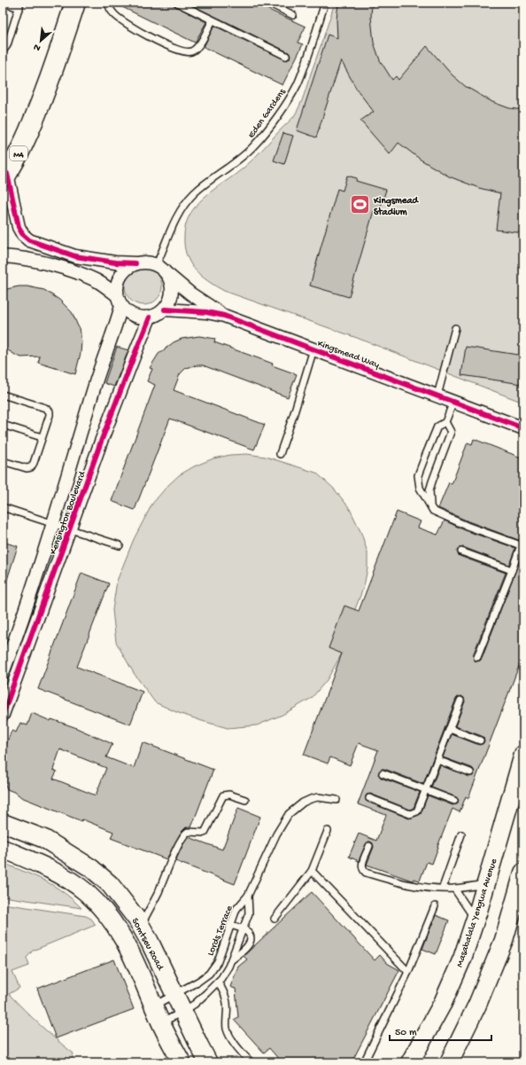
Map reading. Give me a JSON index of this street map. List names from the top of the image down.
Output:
{
  "streets": {
    "highway": ["M4"],
    "main road": ["Masabalala Yengwa Avenue", "Somtseu Road"],
    "street": ["Kingsmead Way", "Kensington Boulevard"],
    "lane": ["Eden Gardens", "Lords Terrace"]
  },
  "crossings": [
    ["Eden Gardens", "Kingsmead Way"],
    ["Eden Gardens", "Kensington Boulevard"],
    ["Kingsmead Way", "Kensington Boulevard"],
    ["Lords Terrace", "Somtseu Road"]
  ],
  "places": {
    "sports": ["Kingsmead Stadium"]
  },
  "scale_bar": "50 m",
  "north": "bottom left"
}
